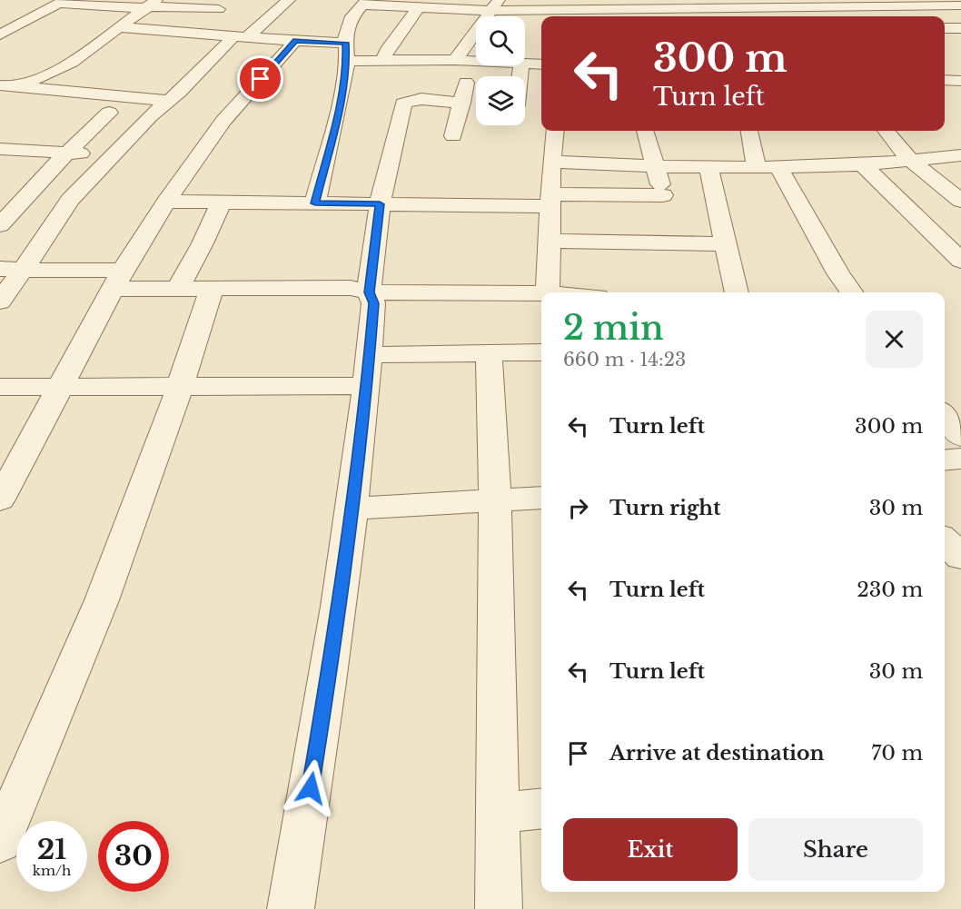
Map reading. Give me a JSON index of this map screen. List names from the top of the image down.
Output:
{
  "page": {
    "turn": ["300 m", "Turn left"],
    "heading": ["2 min", "660 m · 14:23"],
    "list": [
      {
        "name": "Turn left",
        "value": "300 m"
      },
      {
        "name": "Turn right",
        "value": "30 m"
      },
      {
        "name": "Turn left",
        "value": "230 m"
      },
      {
        "name": "Turn left",
        "value": "30 m"
      },
      {
        "name": "Arrive at destination",
        "value": "70 m"
      }
    ],
    "buttons": ["Exit", "Share"],
    "speed": "21 km/h",
    "limit": "30"
  }
}
